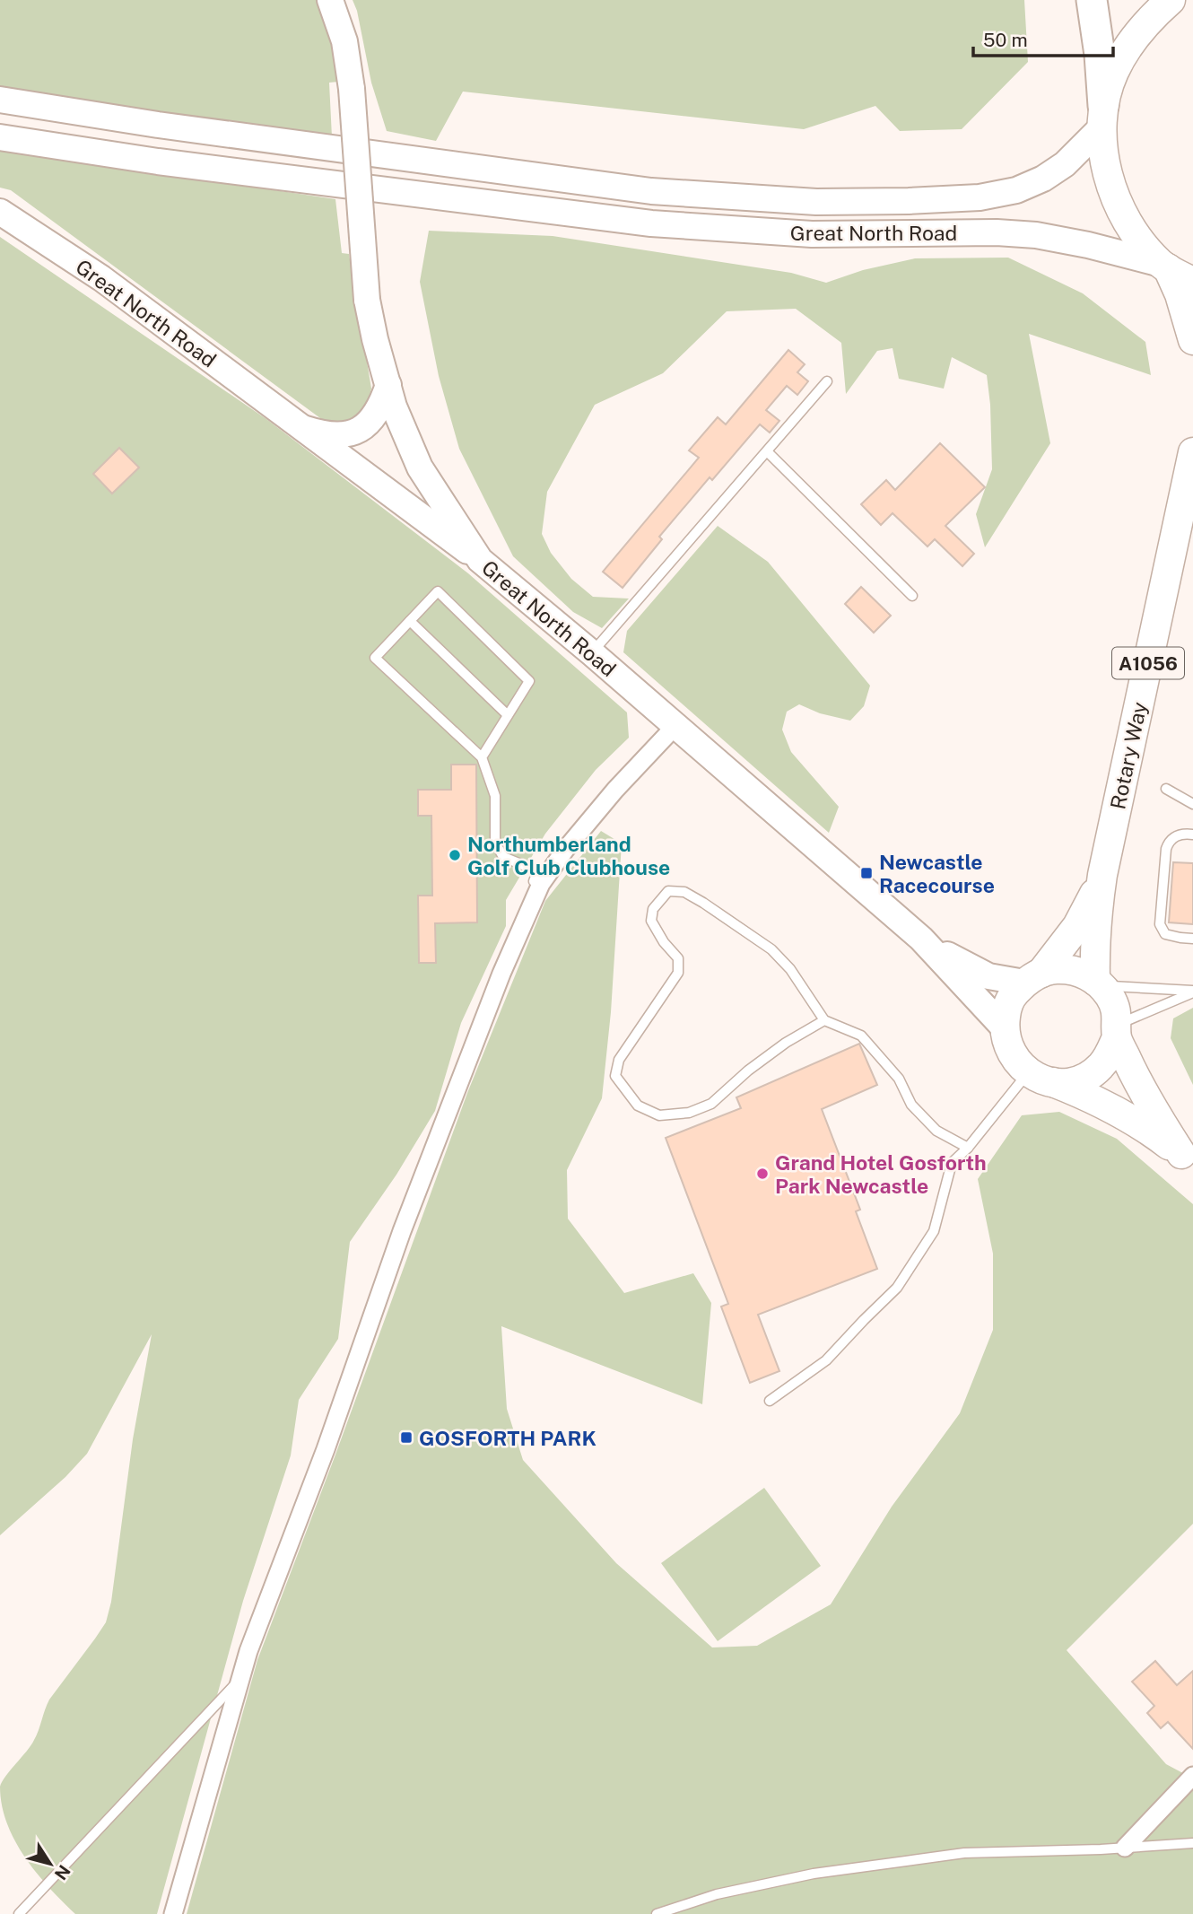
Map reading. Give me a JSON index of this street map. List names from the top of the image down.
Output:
{
  "streets": {
    "main road": ["Great North Road", "A1056", "Rotary Way"]
  },
  "crossings": [
    ["Great North Road", "Rotary Way"]
  ],
  "places": {
    "other": ["Northumberland Golf Club Clubhouse", "Grand Hotel Gosforth Park Newcastle"],
    "transit": ["Newcastle Racecourse", "GOSFORTH PARK"]
  },
  "scale_bar": "50 m",
  "north": "bottom right"
}
